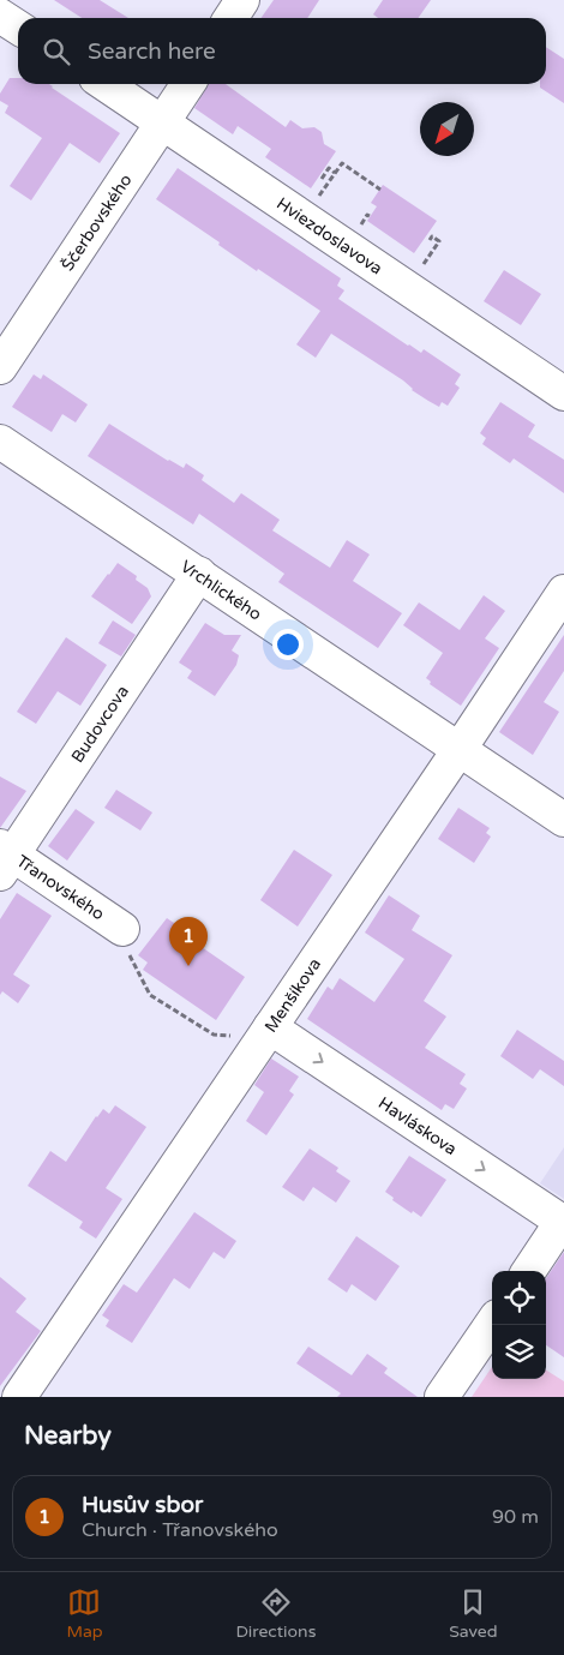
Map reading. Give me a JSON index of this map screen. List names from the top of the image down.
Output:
{
  "streets": {
    "street": [
      "Ščerbovského",
      "Hviezdoslavova",
      "Vrchlického",
      "Budovcova",
      "Třanovského",
      "Menšíkova",
      "Havláskova"
    ]
  },
  "crossings": [
    ["Ščerbovského", "Hviezdoslavova"],
    ["Vrchlického", "Budovcova"],
    ["Vrchlického", "Menšíkova"],
    ["Budovcova", "Třanovského"],
    ["Menšíkova", "Havláskova"]
  ],
  "one_way": ["Havláskova"],
  "north": "bottom left",
  "page": {
    "search": "Search here",
    "pins": "1",
    "heading": "Nearby",
    "list": [
      {
        "mark": "1",
        "name": "Husův sbor",
        "note": "Church · Třanovského",
        "value": "90 m"
      }
    ],
    "nav": ["Map", "Directions", "Saved"]
  }
}
